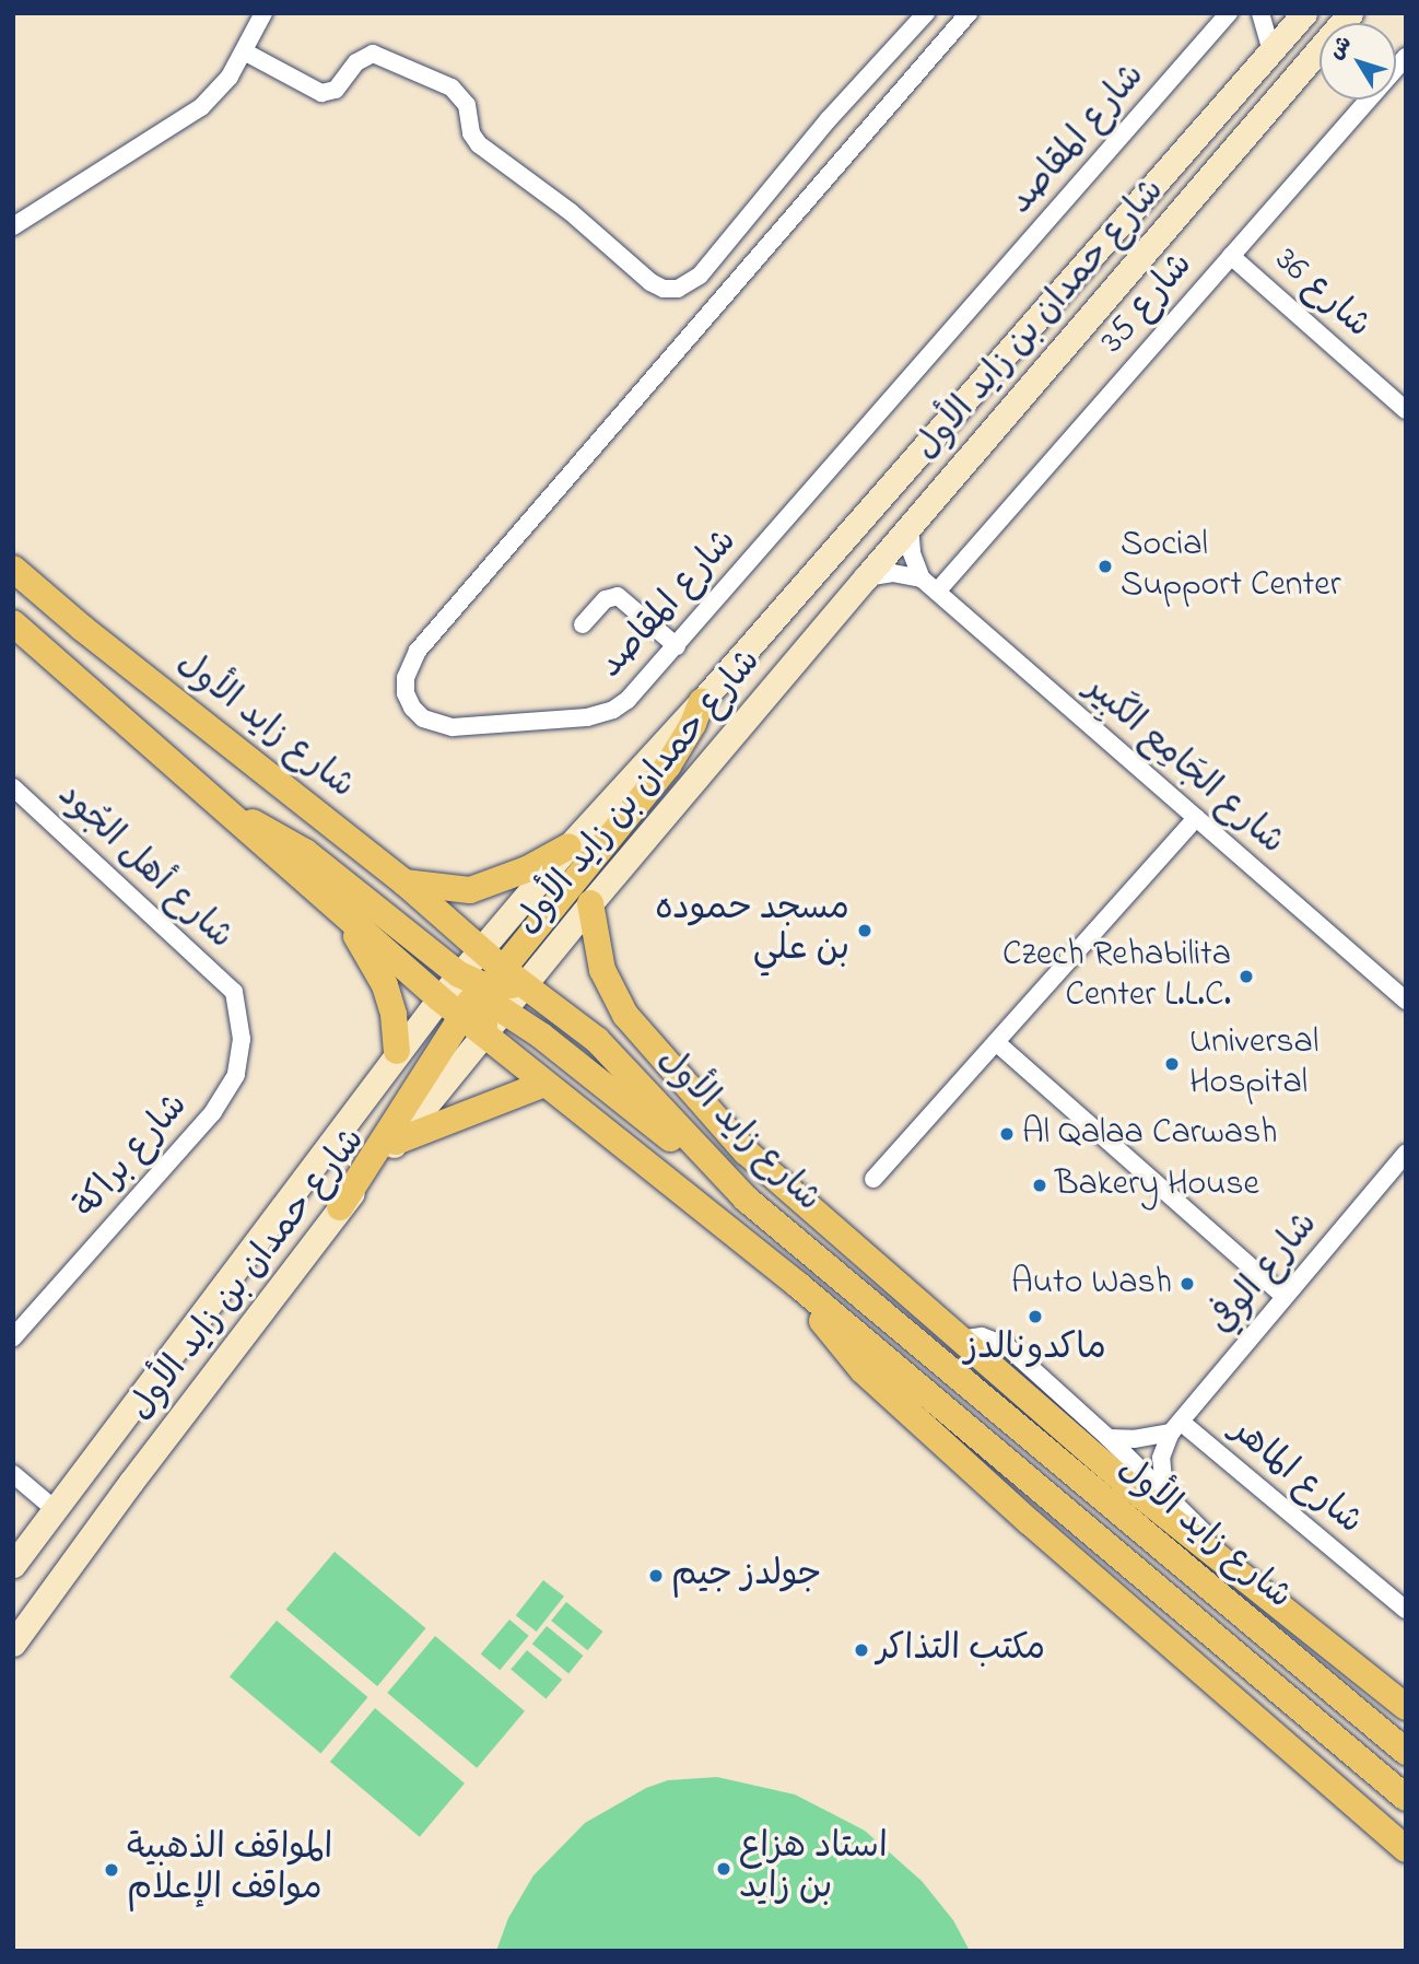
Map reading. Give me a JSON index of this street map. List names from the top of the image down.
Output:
{
  "streets": {
    "main road": ["شارع حمدان بن زايد الأول", "شارع زايد الأول"],
    "street": [
      "شارع المقاصد",
      "شارع 36",
      "شارع 35",
      "شارع الجَامِع الكَبِير",
      "شارع أهل الجُود",
      "شارع براكة",
      "شارع الوفي",
      "شارع الماهر"
    ]
  },
  "crossings": [
    ["شارع 36", "شارع 35"],
    ["شارع 35", "شارع الجَامِع الكَبِير"],
    ["شارع حمدان بن زايد الأول", "شارع زايد الأول"],
    ["شارع أهل الجُود", "شارع براكة"],
    ["شارع الوفي", "شارع الماهر"]
  ],
  "places": [
    "Social Support Center",
    "مسجد حموده بن علي",
    "Czech Rehabilita Center L.L.C.",
    "Universal Hospital",
    "Al Qalaa Carwash",
    "Bakery House",
    "Auto Wash",
    "ماكدونالدز",
    "جولدز جيم",
    "مكتب التذاكر",
    "استاد هزاع بن زايد",
    "المواقف الذهبية مواقف الإعلام"
  ],
  "north": "top left"
}
